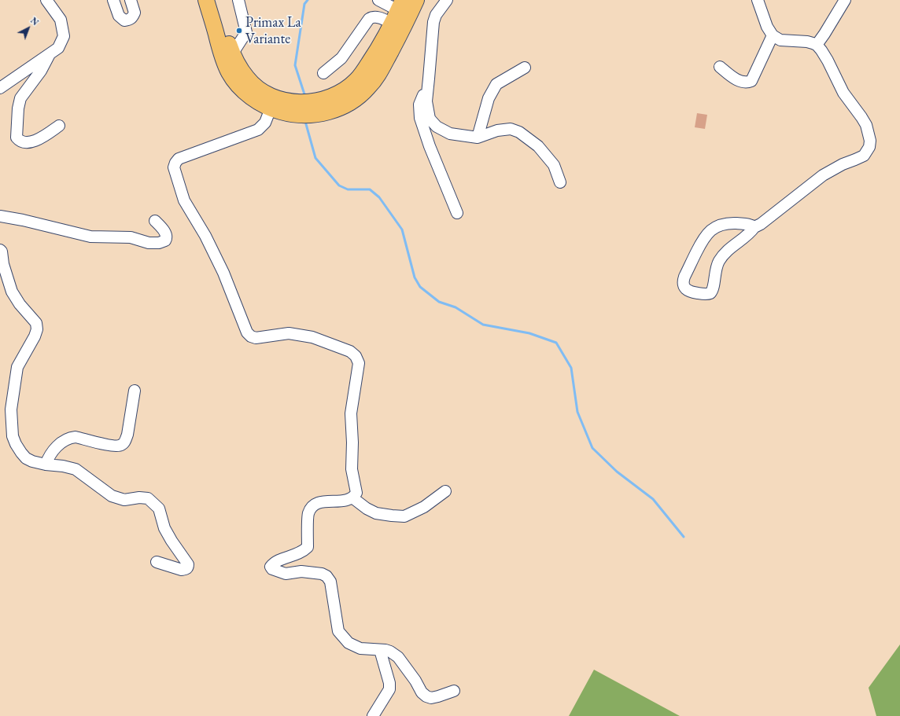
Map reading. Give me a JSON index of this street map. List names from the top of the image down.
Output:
{
  "places": ["Primax La Variante"],
  "north": "top right"
}
